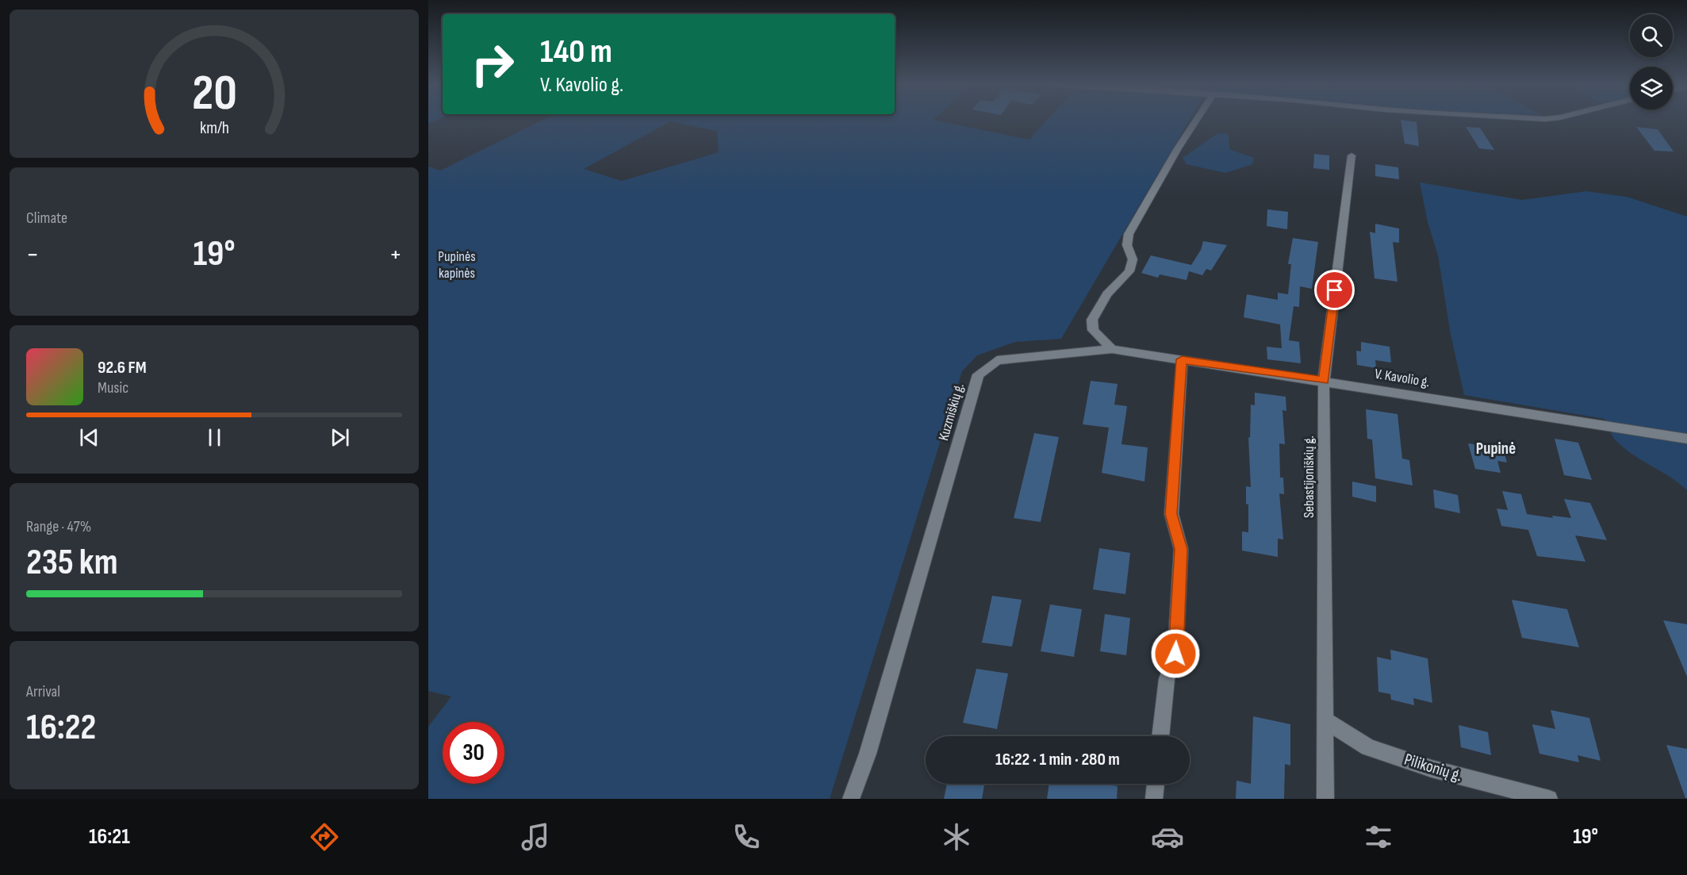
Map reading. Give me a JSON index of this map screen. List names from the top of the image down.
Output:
{
  "streets": {
    "street": [
      "V. Kavolio g.",
      "Kuzmiškių g.",
      "Sebastijoniškių g.",
      "Pilikonių g."
    ]
  },
  "crossings": [
    ["V. Kavolio g.", "Kuzmiškių g."],
    ["V. Kavolio g.", "Sebastijoniškių g."],
    ["Sebastijoniškių g.", "Pilikonių g."]
  ],
  "districts": ["Pupinė"],
  "parks": ["Pupinės kapinės"],
  "page": {
    "turn": ["140 m", "V. Kavolio g."],
    "tile": [
      "Climate",
      ["Range · 47%", "235 km"],
      ["Arrival", "16:22"]
    ],
    "heat": ["−", "19°", "+"],
    "song": ["92.6 FM", "Music"],
    "limit": "30",
    "trip": "16:22 · 1 min · 280 m",
    "tabs": ["16:21", "19°"],
    "gauge": ["20", "km/h"]
  }
}
